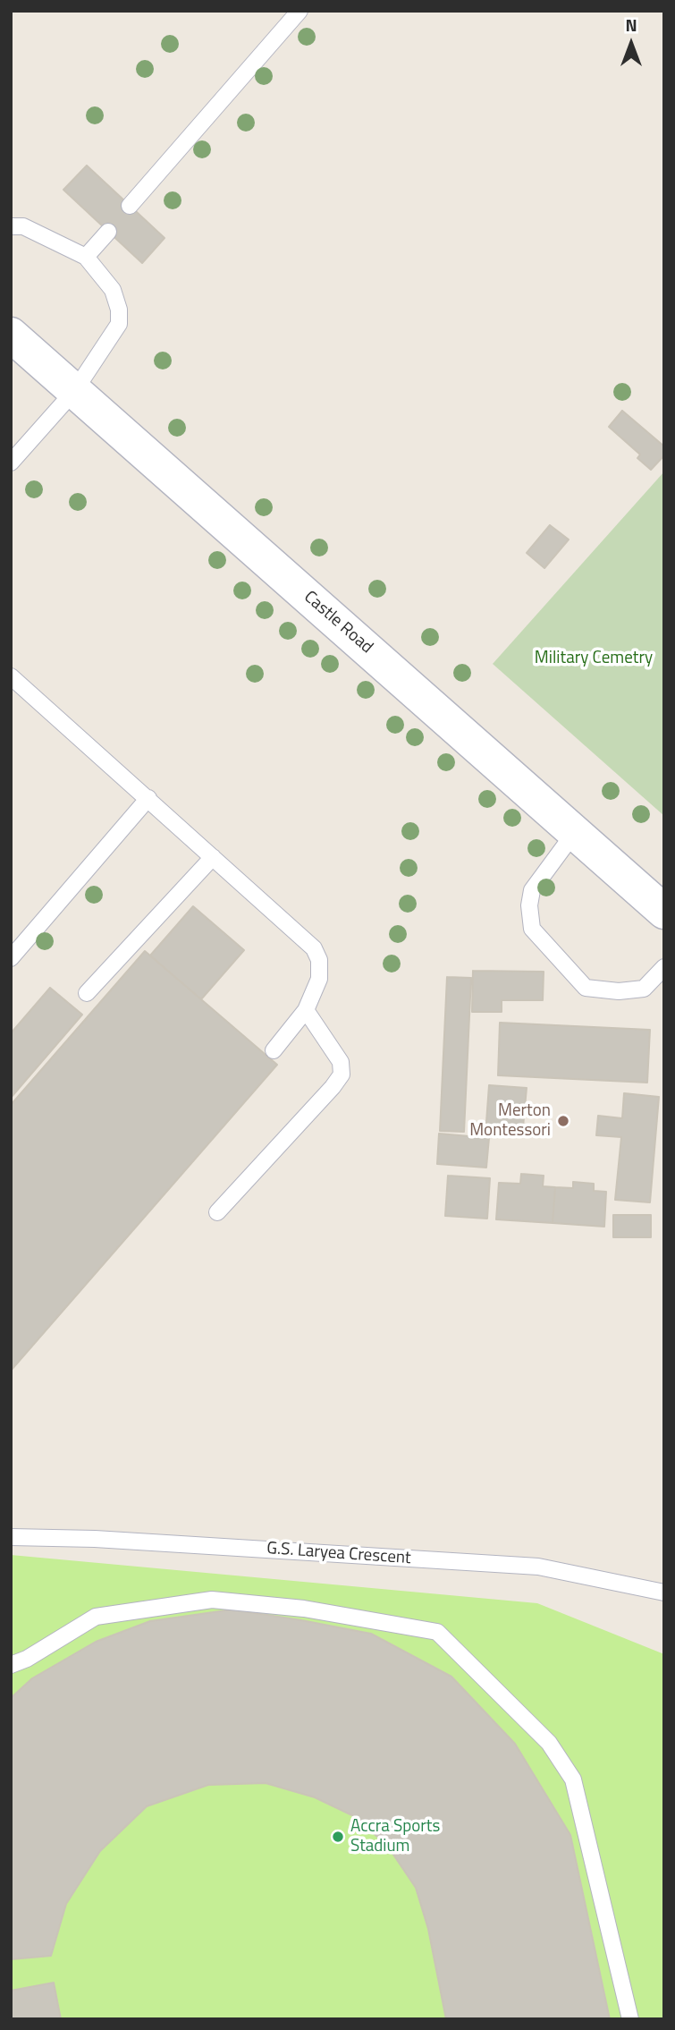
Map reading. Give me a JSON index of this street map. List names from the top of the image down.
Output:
{
  "streets": {
    "main road": ["Castle Road"],
    "lane": ["G.S. Laryea Crescent"]
  },
  "parks": ["Military Cemetry"],
  "places": ["Merton Montessori", "Accra Sports Stadium"],
  "north": "top"
}
